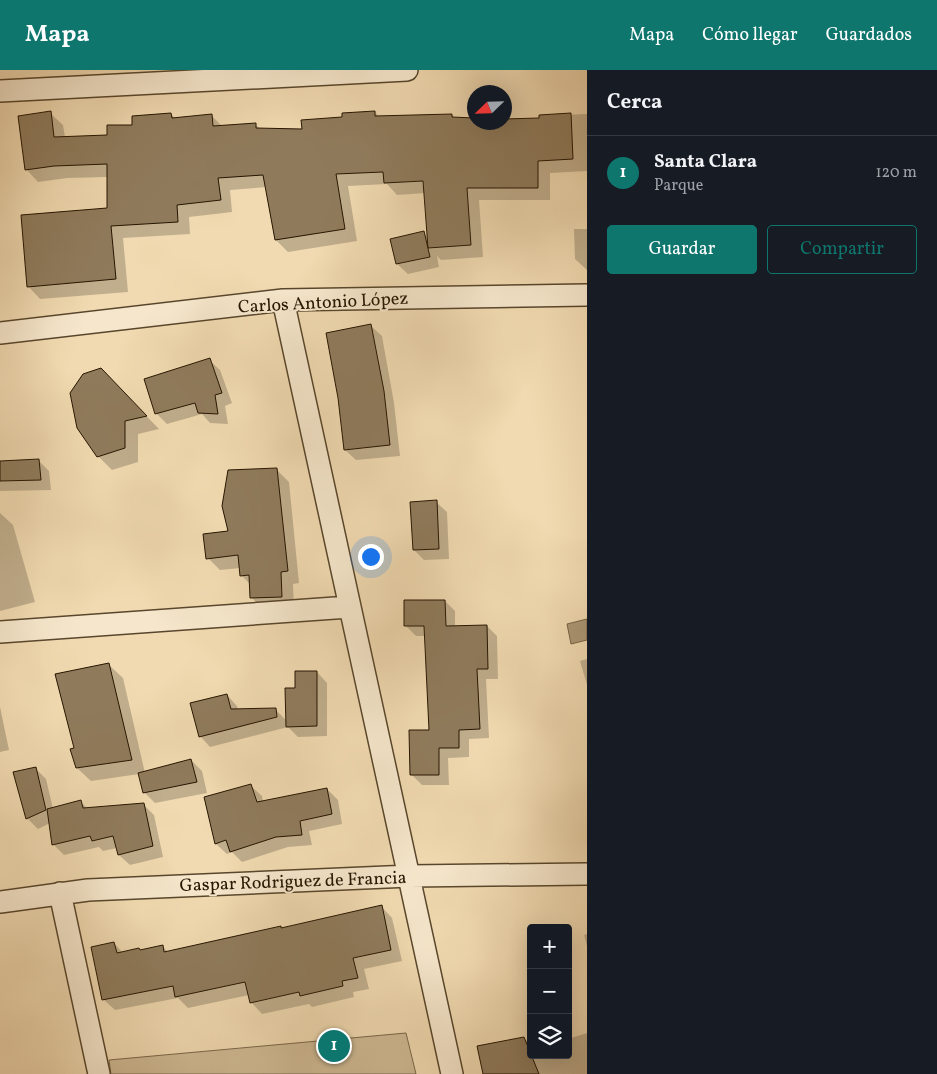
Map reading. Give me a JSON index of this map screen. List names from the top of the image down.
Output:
{
  "streets": {
    "street": ["Carlos Antonio López", "Gaspar Rodriguez de Francia"]
  },
  "north": "bottom left",
  "page": {
    "header": "Mapa",
    "nav": ["Mapa", "Cómo llegar", "Guardados"],
    "heading": "Cerca",
    "list": [
      {
        "mark": "1",
        "name": "Santa Clara",
        "note": "Parque",
        "value": "120 m"
      }
    ],
    "buttons": ["Guardar", "Compartir"],
    "map_buttons": ["+", "−"],
    "pins": "1"
  }
}
